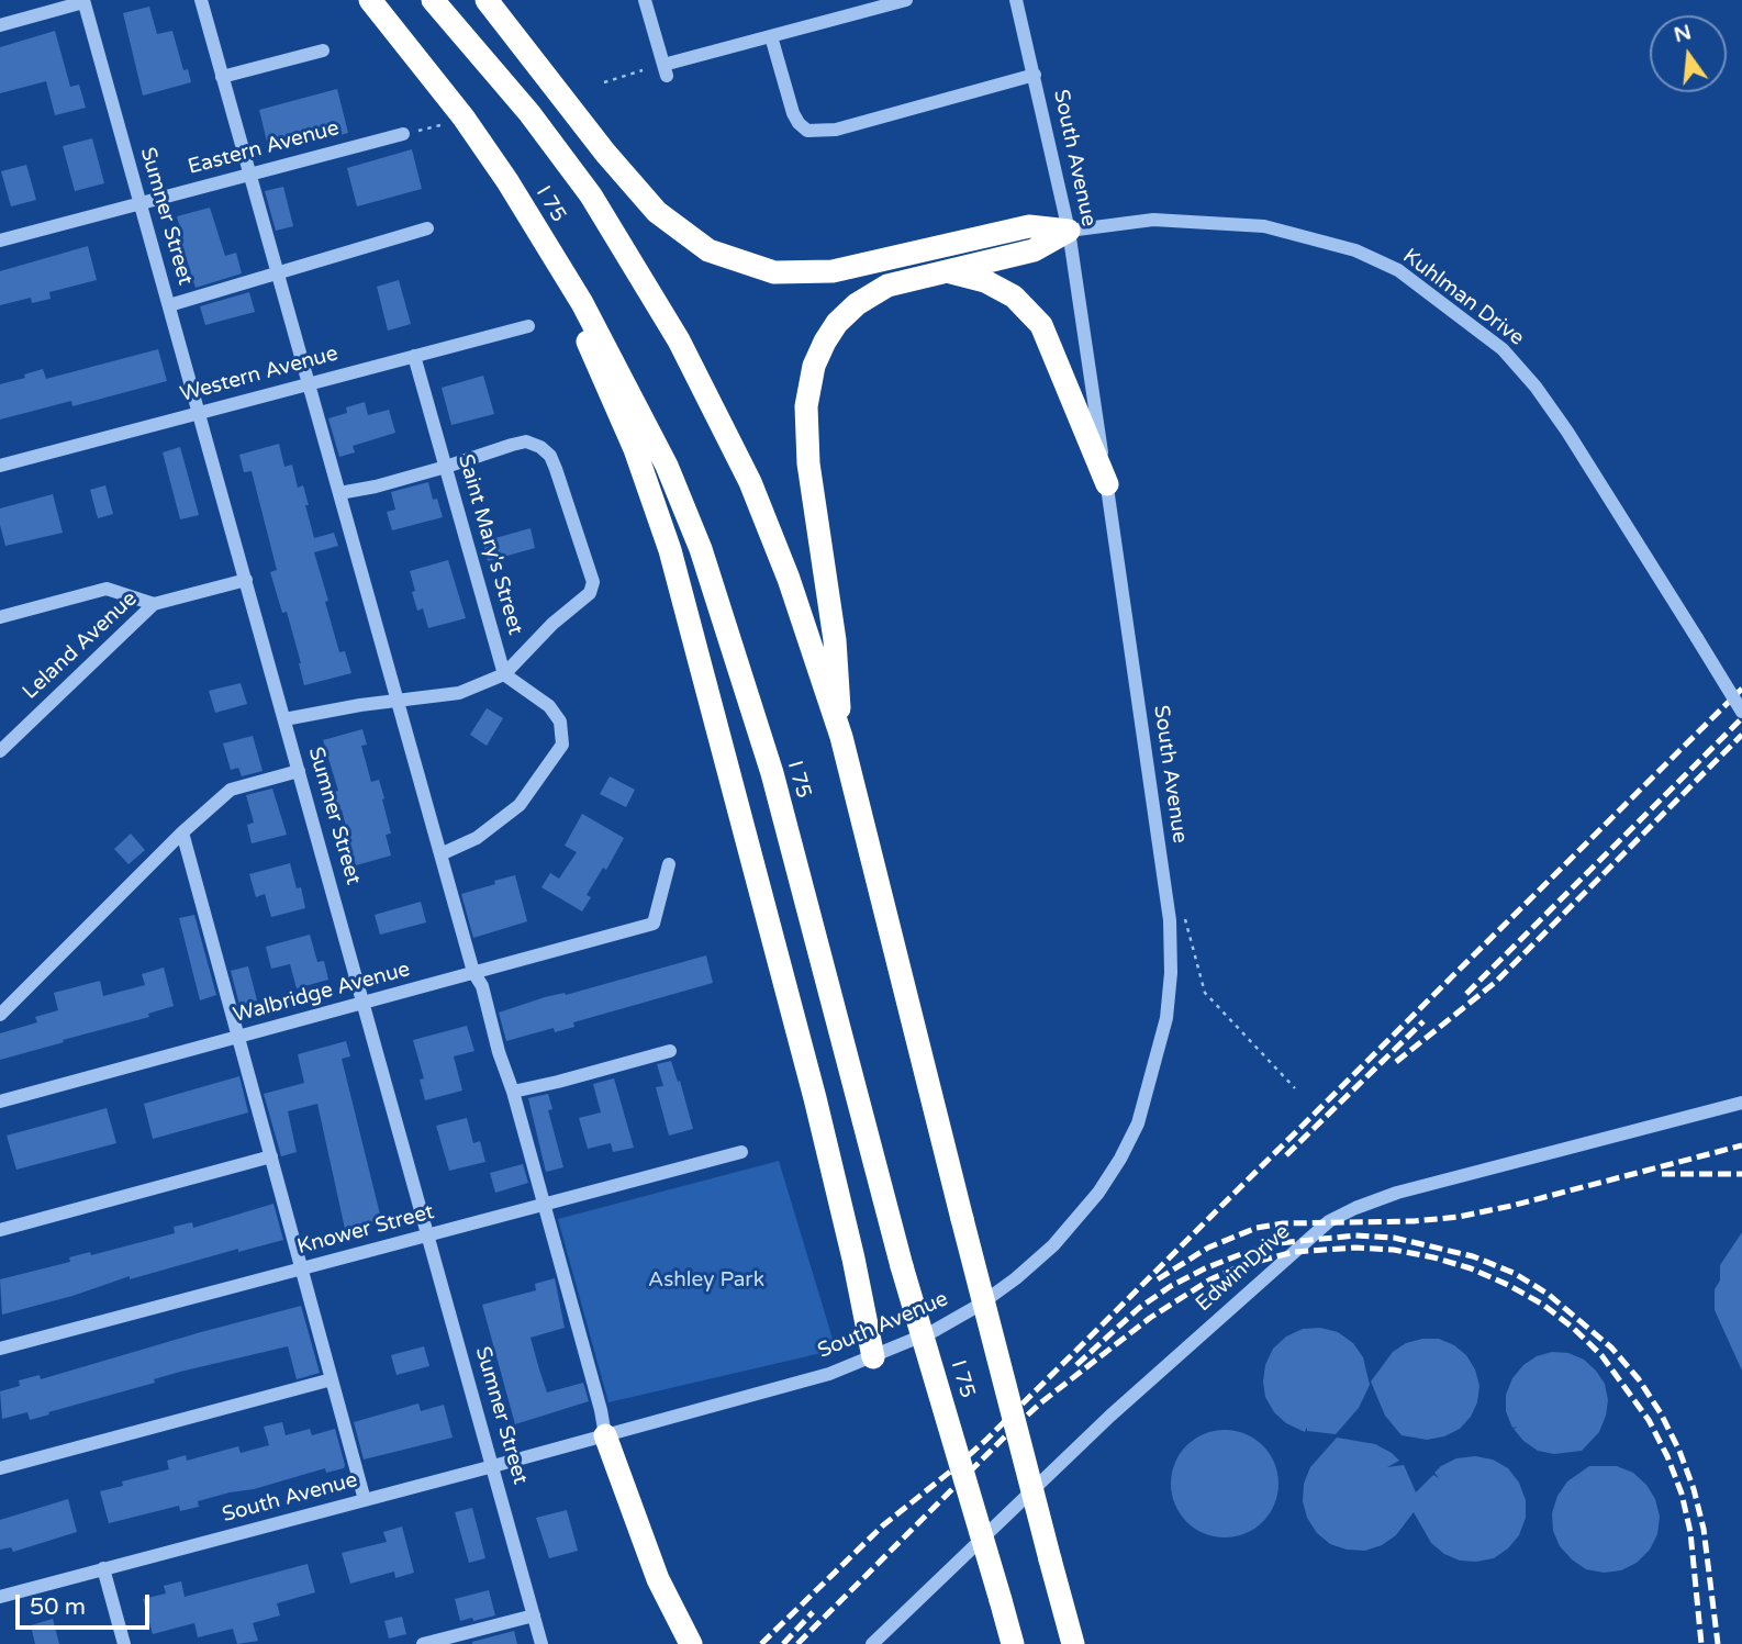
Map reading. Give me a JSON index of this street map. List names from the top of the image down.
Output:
{
  "streets": {
    "highway": ["I 75"],
    "street": [
      "Eastern Avenue",
      "South Avenue",
      "Sumner Street",
      "Kuhlman Drive",
      "Western Avenue",
      "Saint Mary's Street",
      "Leland Avenue",
      "Walbridge Avenue",
      "Knower Street",
      "Edwin Drive"
    ]
  },
  "crossings": [
    ["Eastern Avenue", "Sumner Street"],
    ["South Avenue", "Sumner Street"],
    ["South Avenue", "Kuhlman Drive"],
    ["Sumner Street", "Western Avenue"],
    ["Sumner Street", "Leland Avenue"],
    ["Sumner Street", "Walbridge Avenue"],
    ["Sumner Street", "Knower Street"],
    ["Western Avenue", "Saint Mary's Street"]
  ],
  "parks": ["Ashley Park"],
  "scale_bar": "50 m",
  "north": "top"
}
